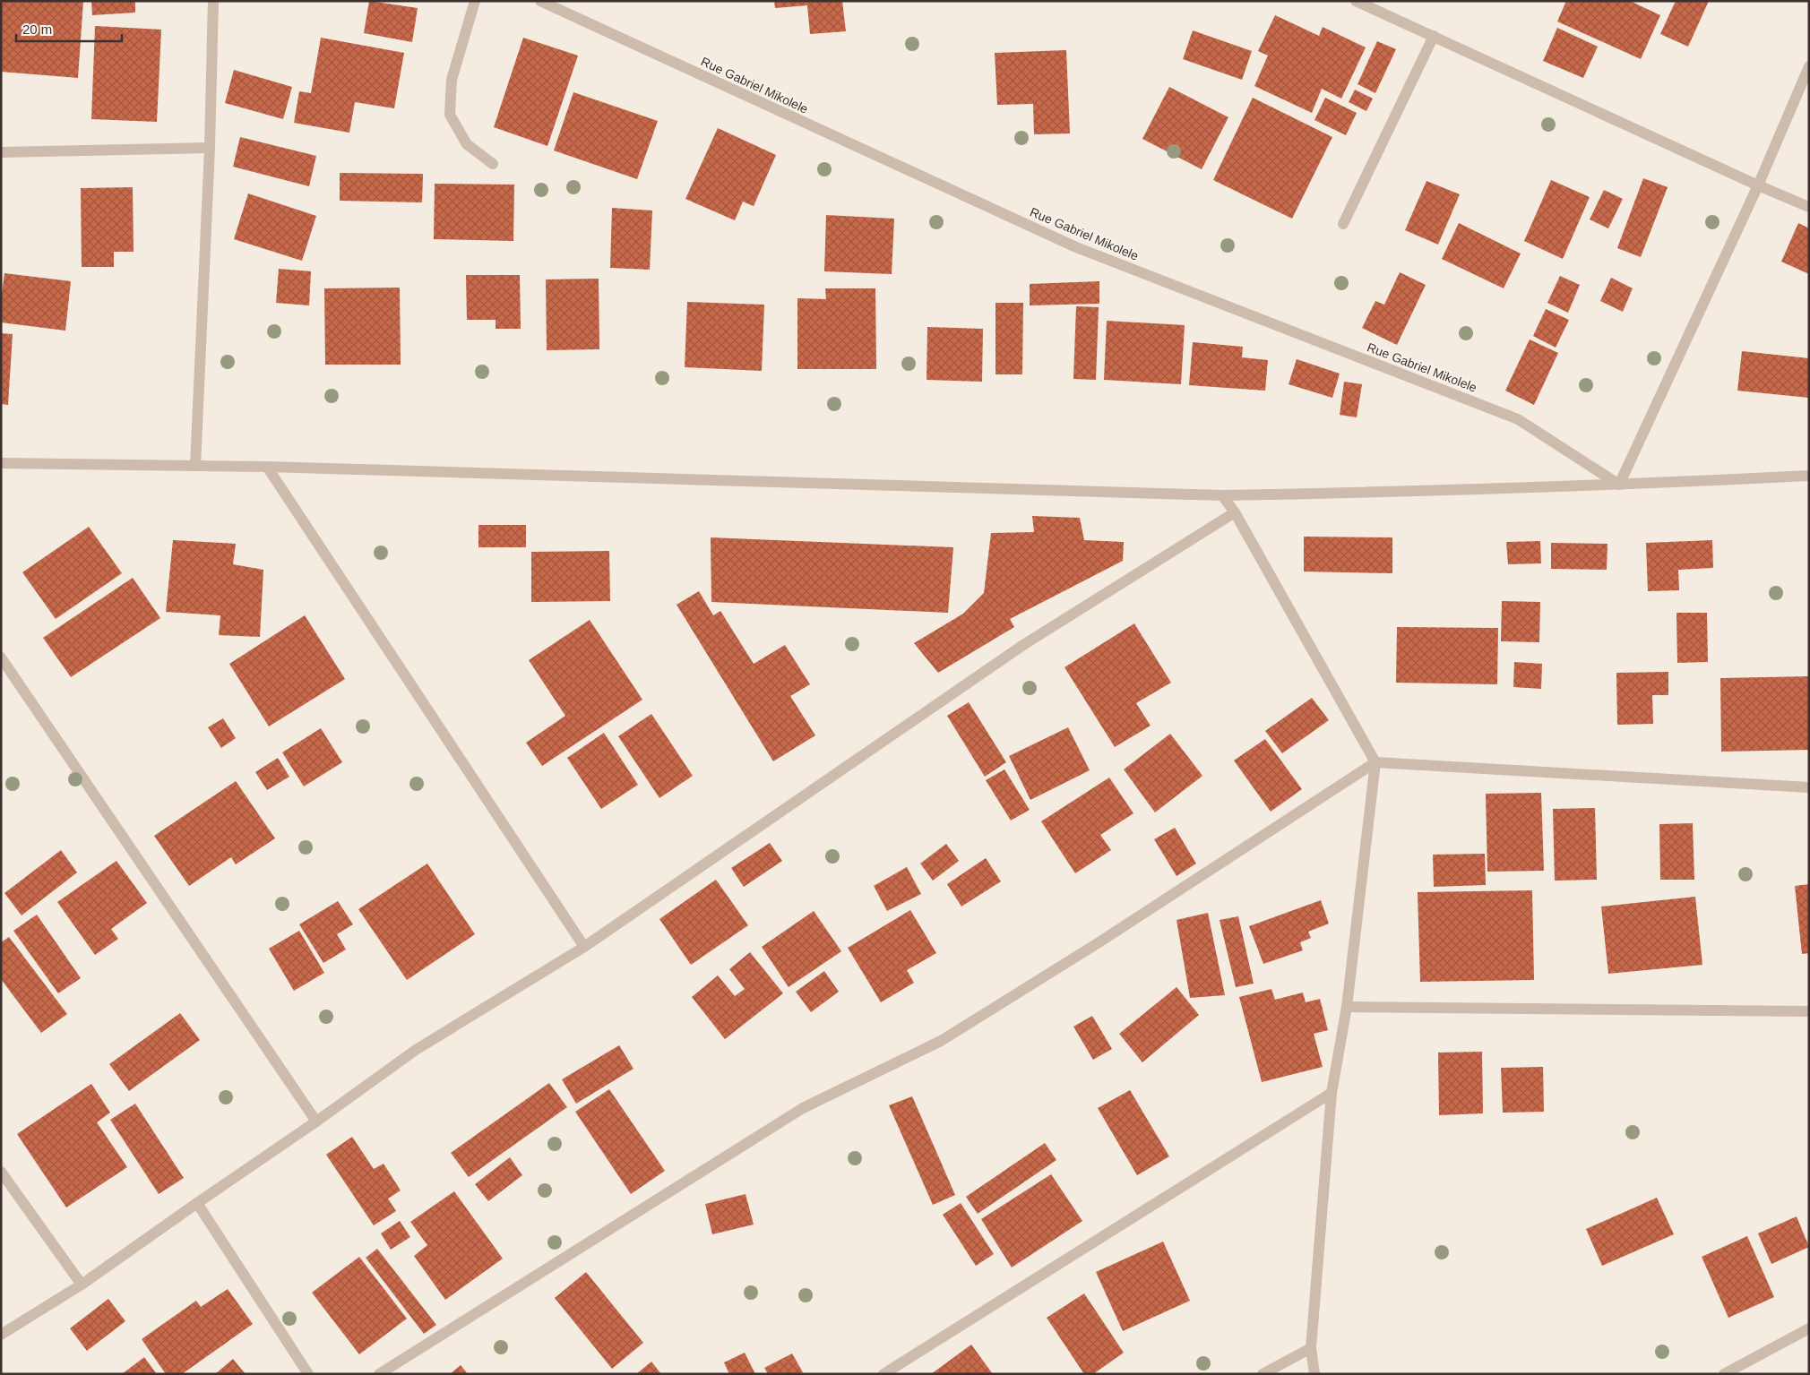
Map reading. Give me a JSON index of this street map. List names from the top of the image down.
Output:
{
  "streets": {
    "street": ["Rue Gabriel Mikolele"]
  },
  "scale_bar": "20 m"
}
